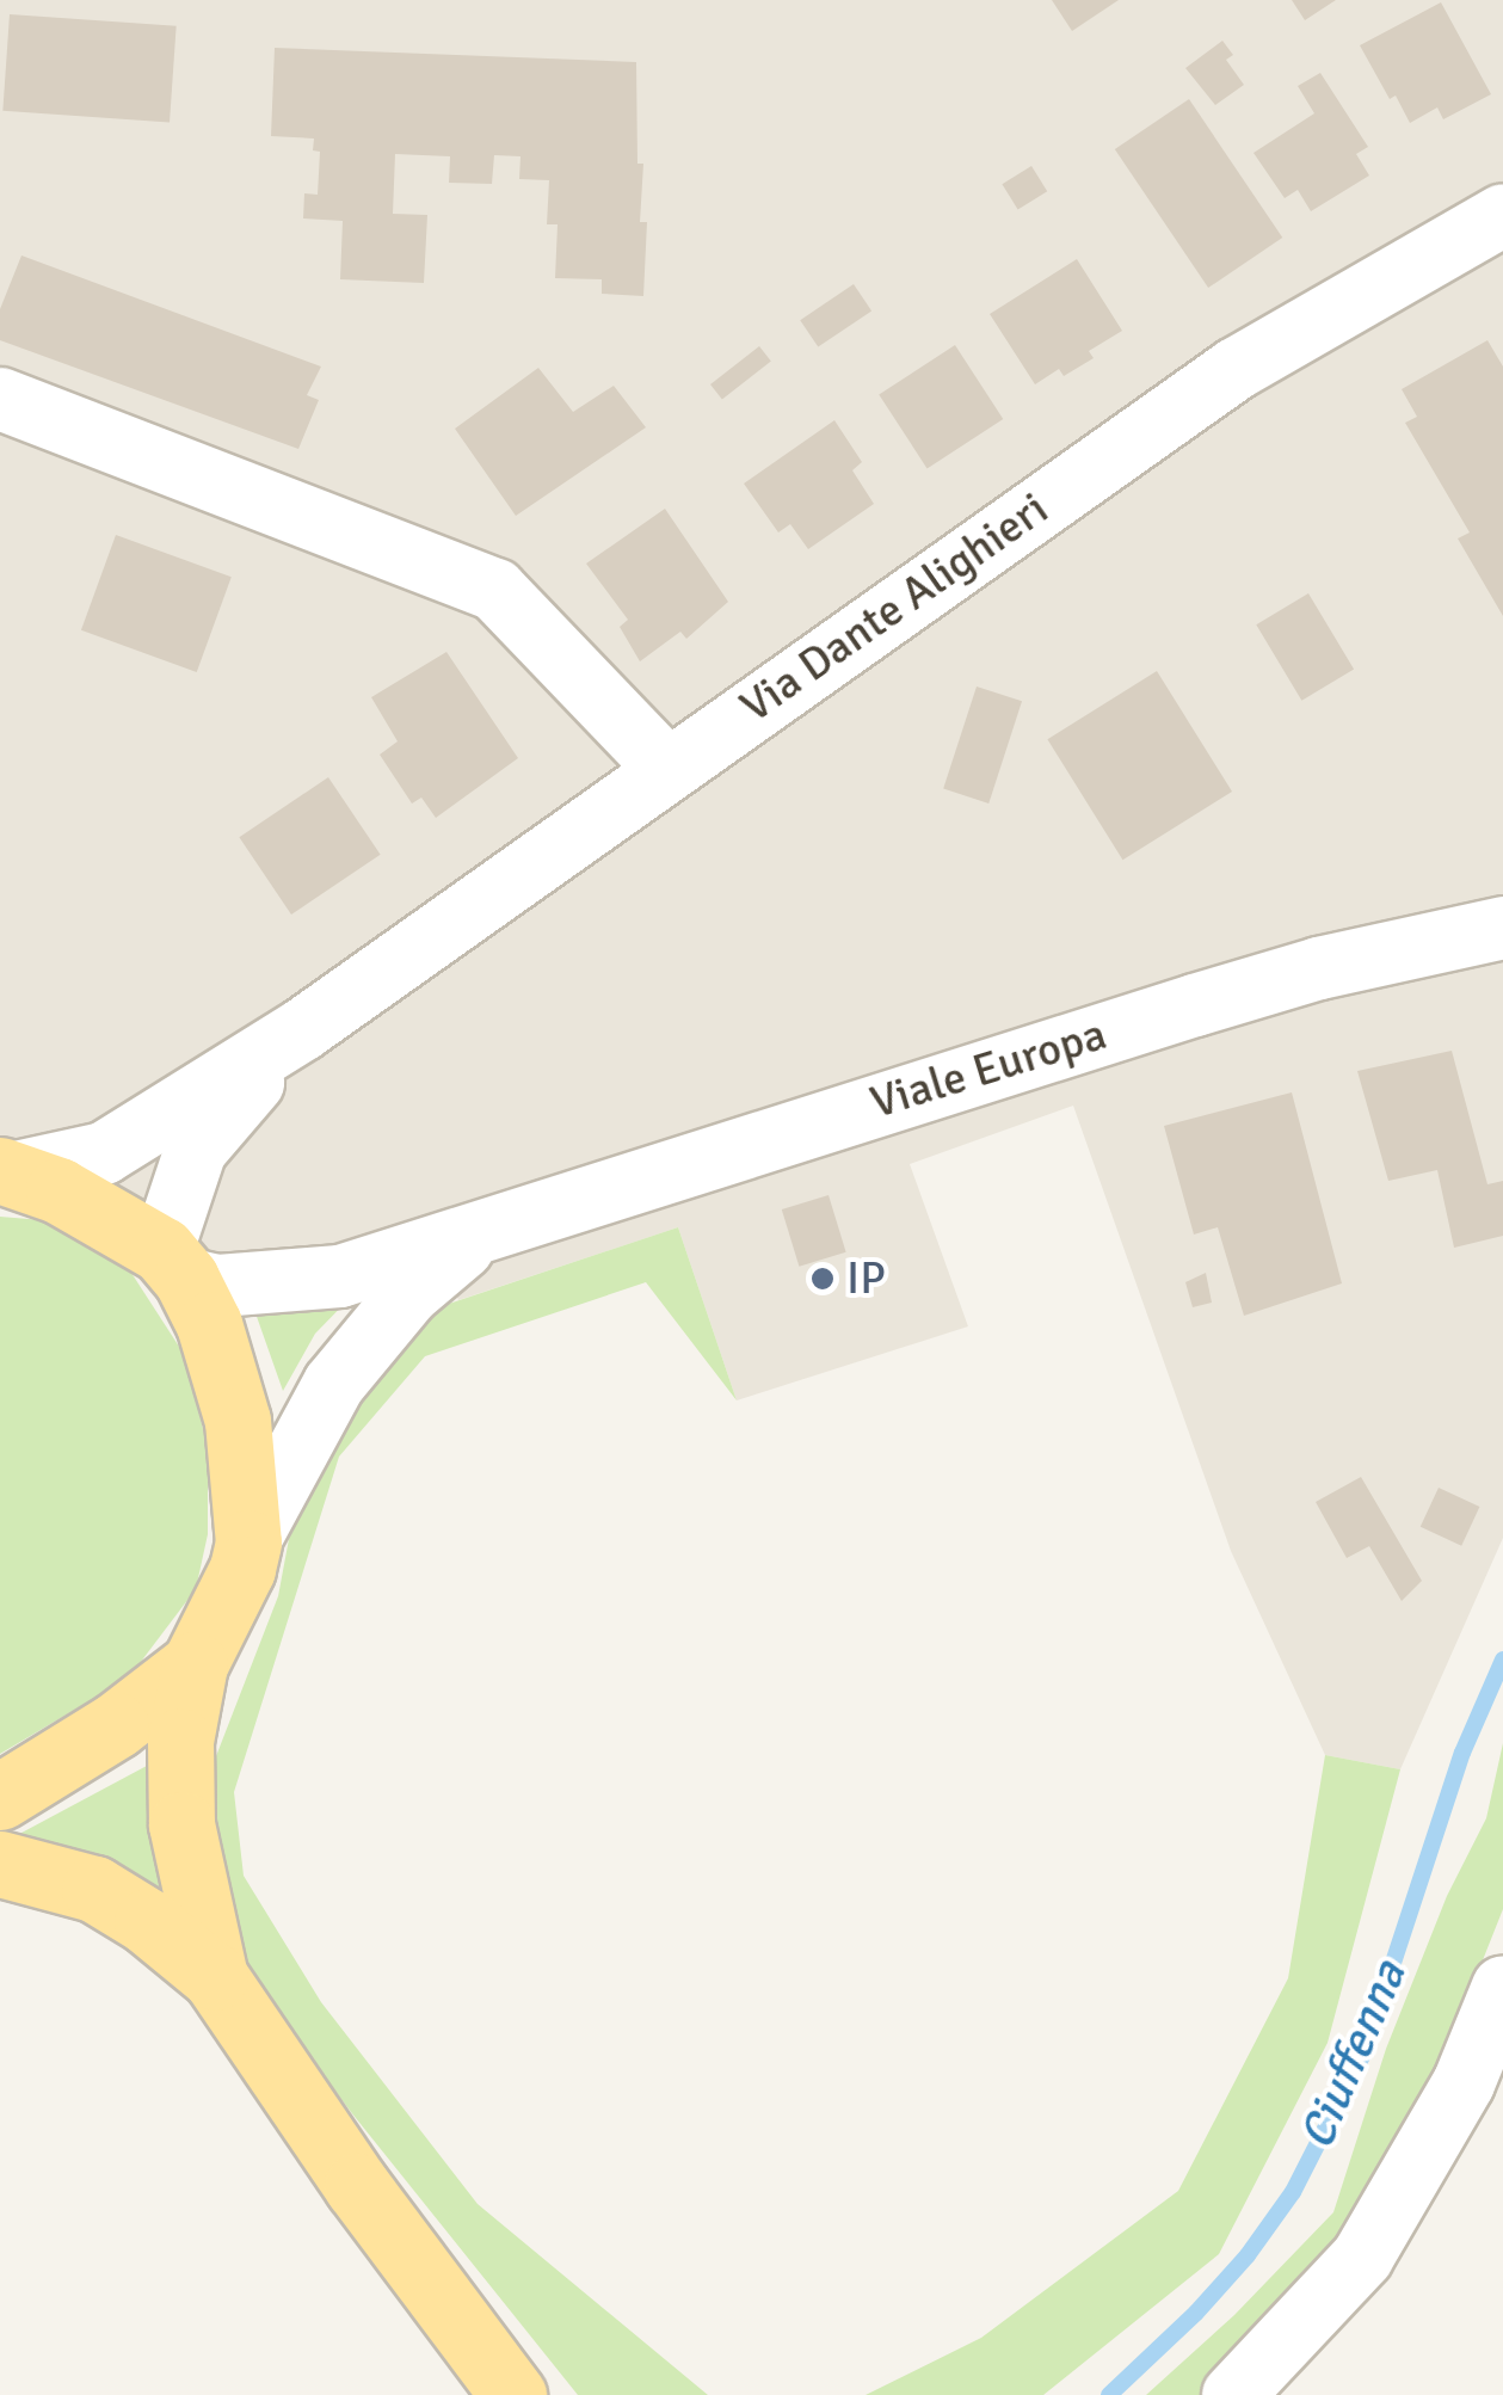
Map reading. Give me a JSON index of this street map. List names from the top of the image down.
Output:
{
  "streets": {
    "street": ["Via Dante Alighieri", "Viale Europa"]
  },
  "crossings": [
    ["Via Dante Alighieri", "Viale Europa"]
  ],
  "water": ["Ciuffenna"],
  "places": ["IP"]
}
